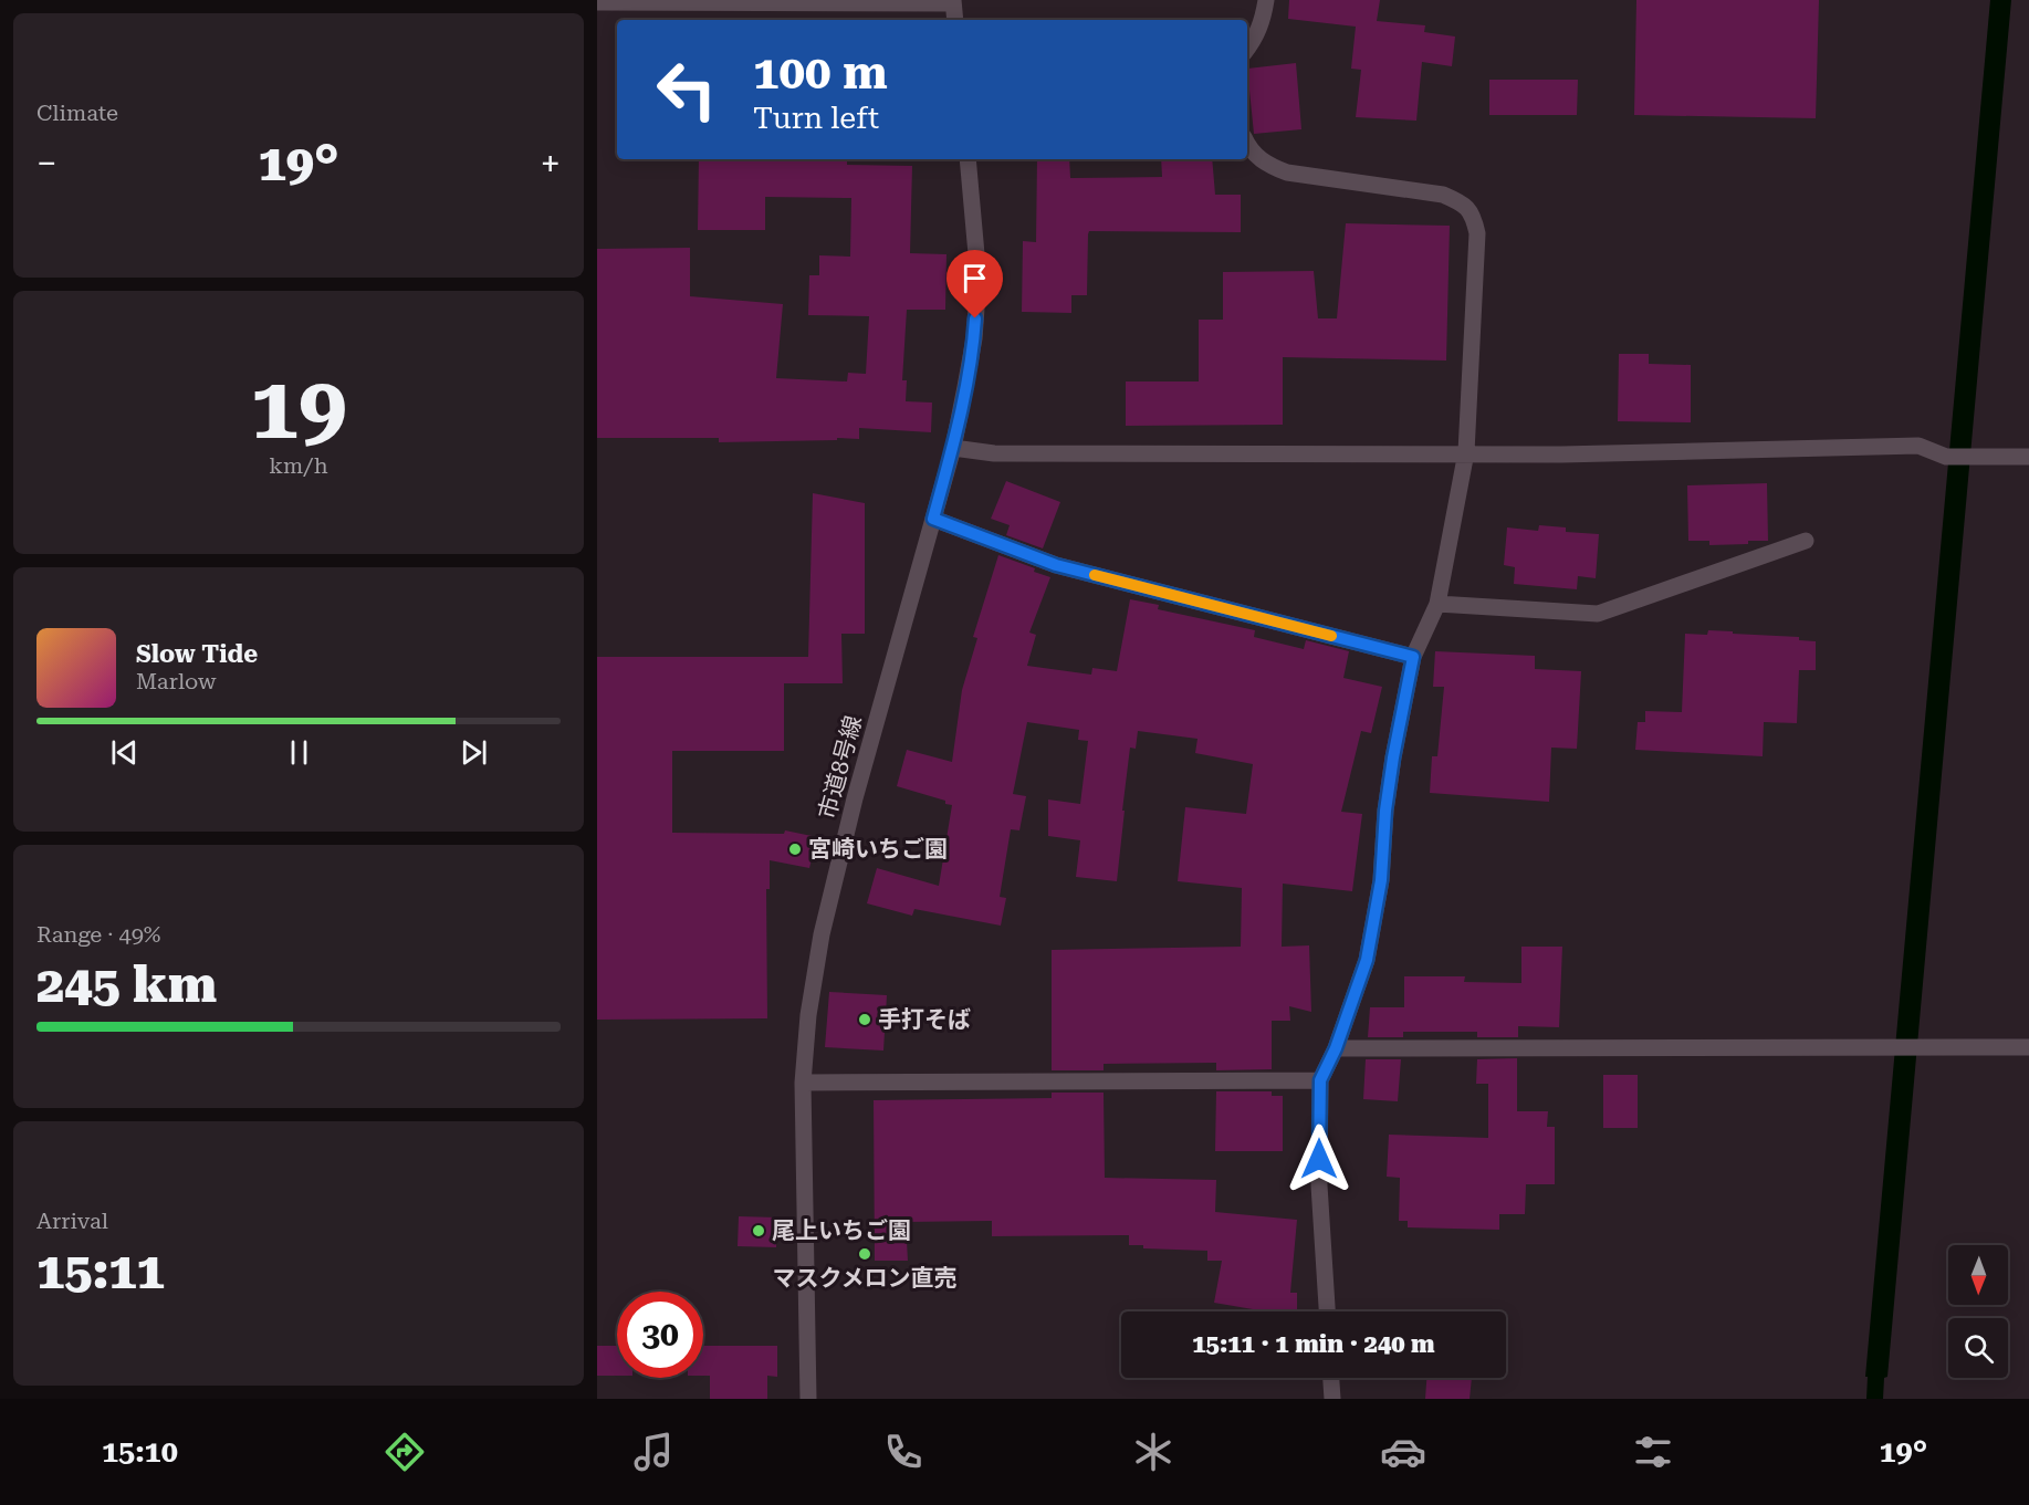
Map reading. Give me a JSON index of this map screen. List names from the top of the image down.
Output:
{
  "streets": {
    "street": ["市道8号線"]
  },
  "places": [
    "宮崎いちご園",
    "手打そば",
    "尾上いちご園",
    "マスクメロン直売"
  ],
  "north": "bottom",
  "page": {
    "tile": [
      "Climate",
      ["19", "km/h"],
      ["Range · 49%", "245 km"],
      ["Arrival", "15:11"]
    ],
    "turn": ["100 m", "Turn left"],
    "heat": ["−", "19°", "+"],
    "song": ["Slow Tide", "Marlow"],
    "limit": "30",
    "trip": "15:11 · 1 min · 240 m",
    "tabs": ["15:10", "19°"]
  }
}
